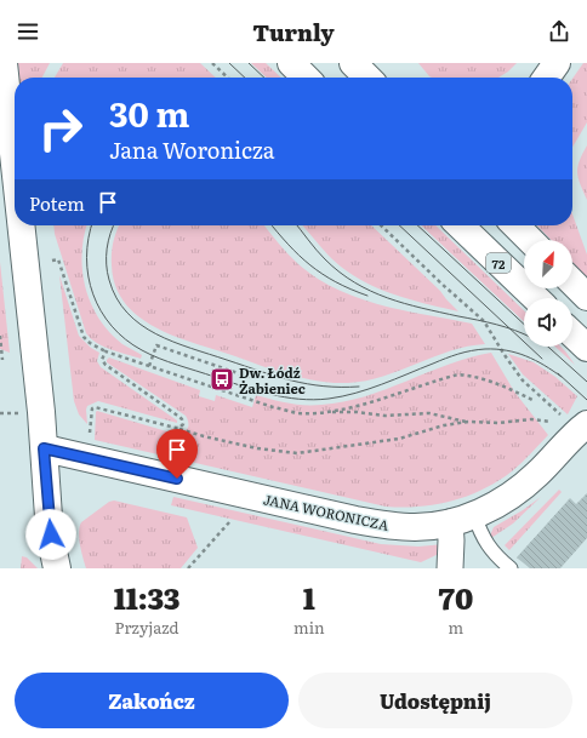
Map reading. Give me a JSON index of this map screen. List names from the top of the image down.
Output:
{
  "streets": {
    "street": ["72", "JANA WORONICZA"]
  },
  "places": {
    "bus stop": ["Dw. Łódź Żabieniec"]
  },
  "north": "top right",
  "page": {
    "header": "Turnly",
    "turn": ["30 m", "Jana Woronicza"],
    "then": "Potem",
    "eta": [
      "11:33",
      "Przyjazd",
      "1",
      "min",
      "70",
      "m"
    ],
    "buttons": ["Zakończ", "Udostępnij"]
  }
}
